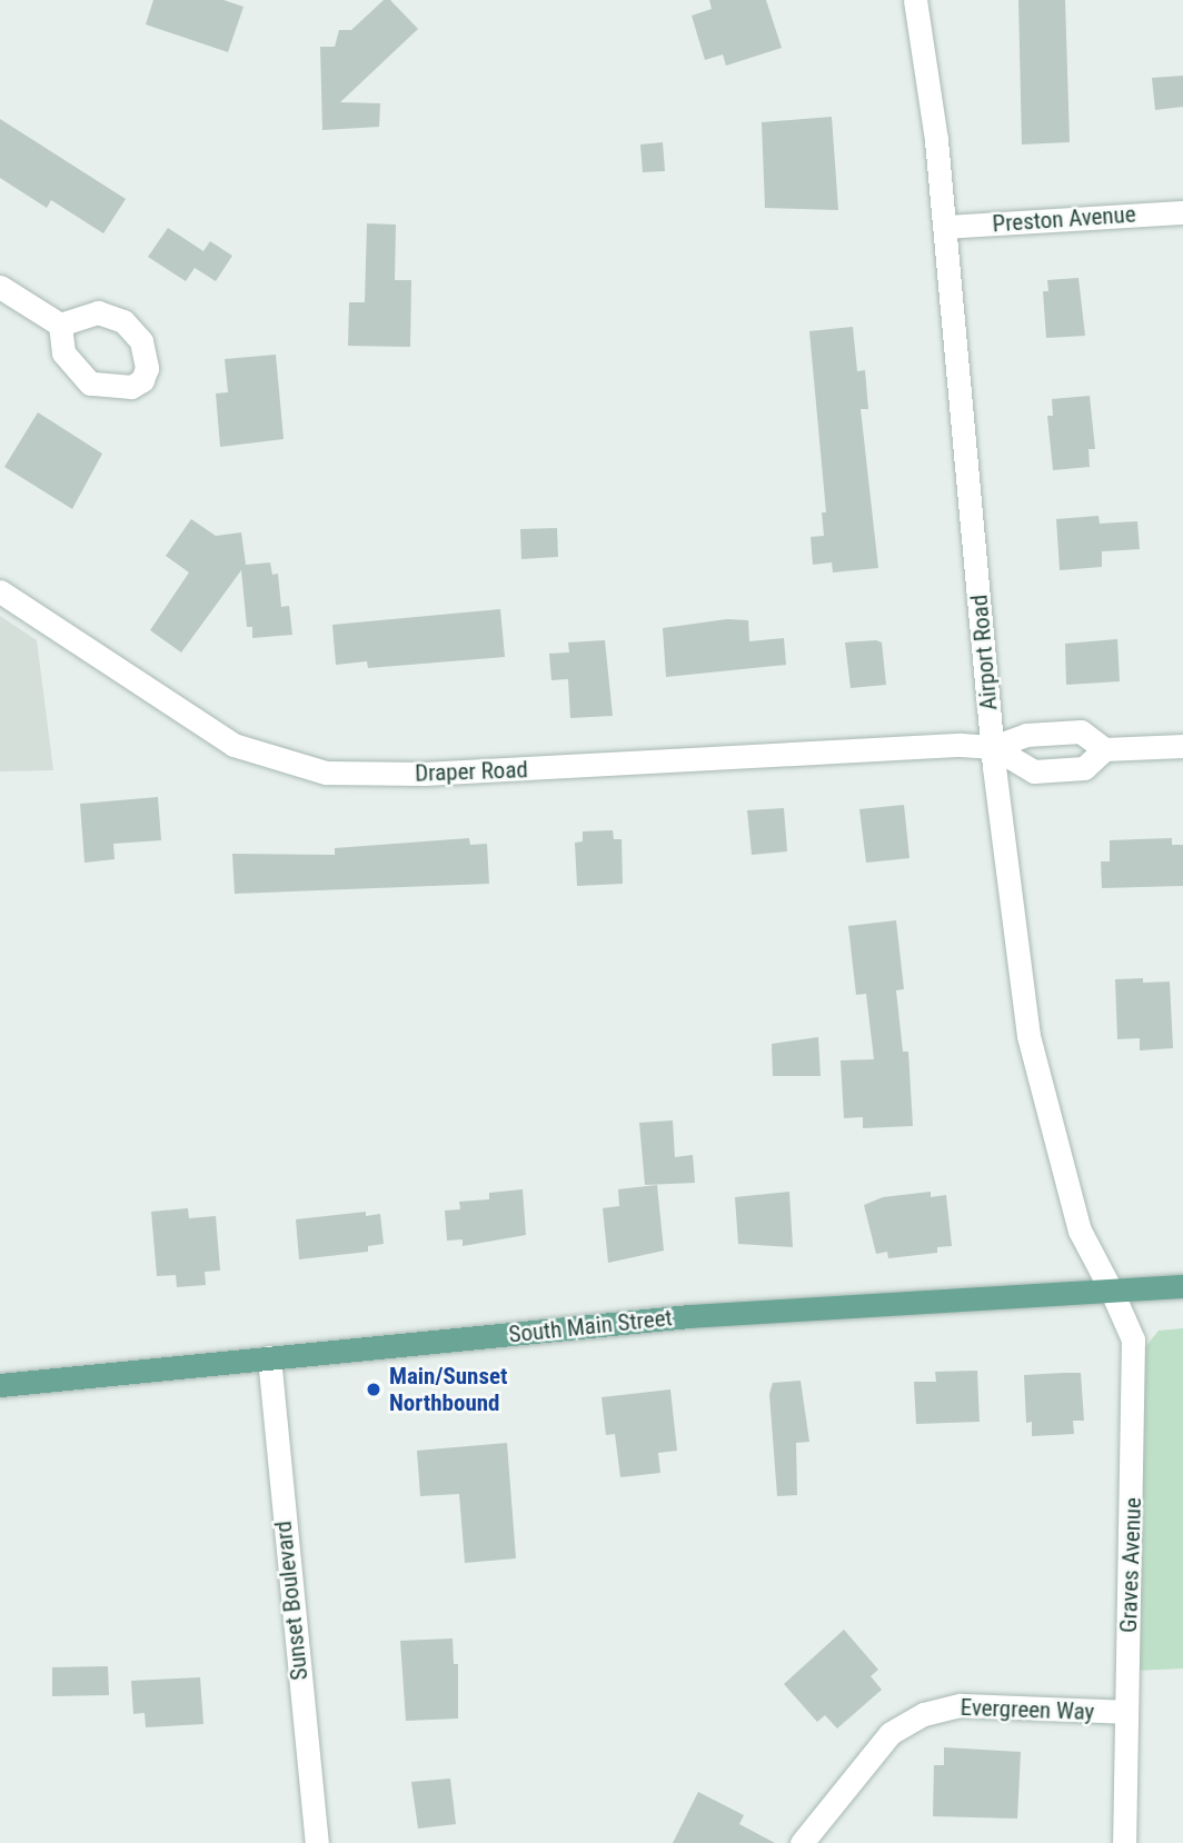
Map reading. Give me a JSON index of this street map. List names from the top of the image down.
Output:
{
  "streets": {
    "main road": ["South Main Street"],
    "street": [
      "Preston Avenue",
      "Airport Road",
      "Draper Road",
      "Graves Avenue",
      "Sunset Boulevard",
      "Evergreen Way"
    ]
  },
  "crossings": [
    ["Preston Avenue", "Airport Road"],
    ["Airport Road", "Draper Road"],
    ["Airport Road", "South Main Street"],
    ["Airport Road", "Graves Avenue"],
    ["South Main Street", "Graves Avenue"],
    ["South Main Street", "Sunset Boulevard"],
    ["Graves Avenue", "Evergreen Way"]
  ],
  "places": ["Main/Sunset Northbound"]
}
